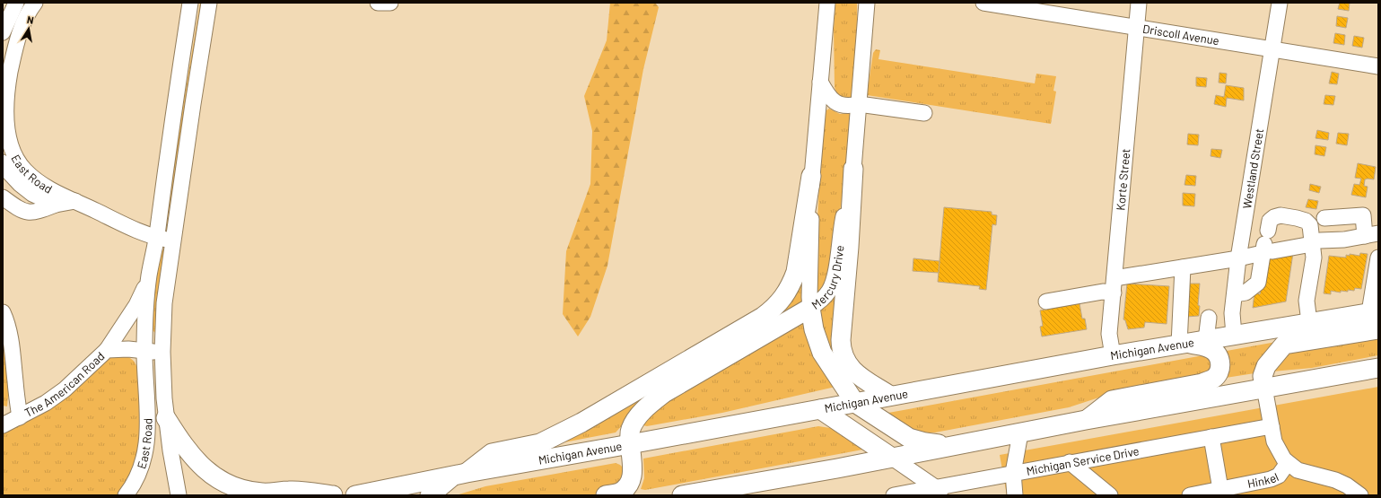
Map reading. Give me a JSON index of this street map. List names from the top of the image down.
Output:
{
  "streets": {
    "main road": ["Michigan Avenue"],
    "street": [
      "Driscoll Avenue",
      "Westland Street",
      "East Road",
      "Korte Street",
      "Mercury Drive",
      "The American Road",
      "Michigan Service Drive",
      "Hinkel"
    ]
  },
  "crossings": [
    ["Driscoll Avenue", "Westland Street"],
    ["Driscoll Avenue", "Korte Street"],
    ["Westland Street", "Michigan Avenue"],
    ["East Road", "The American Road"],
    ["Korte Street", "Michigan Avenue"],
    ["Michigan Service Drive", "Hinkel"]
  ],
  "north": "top"
}
